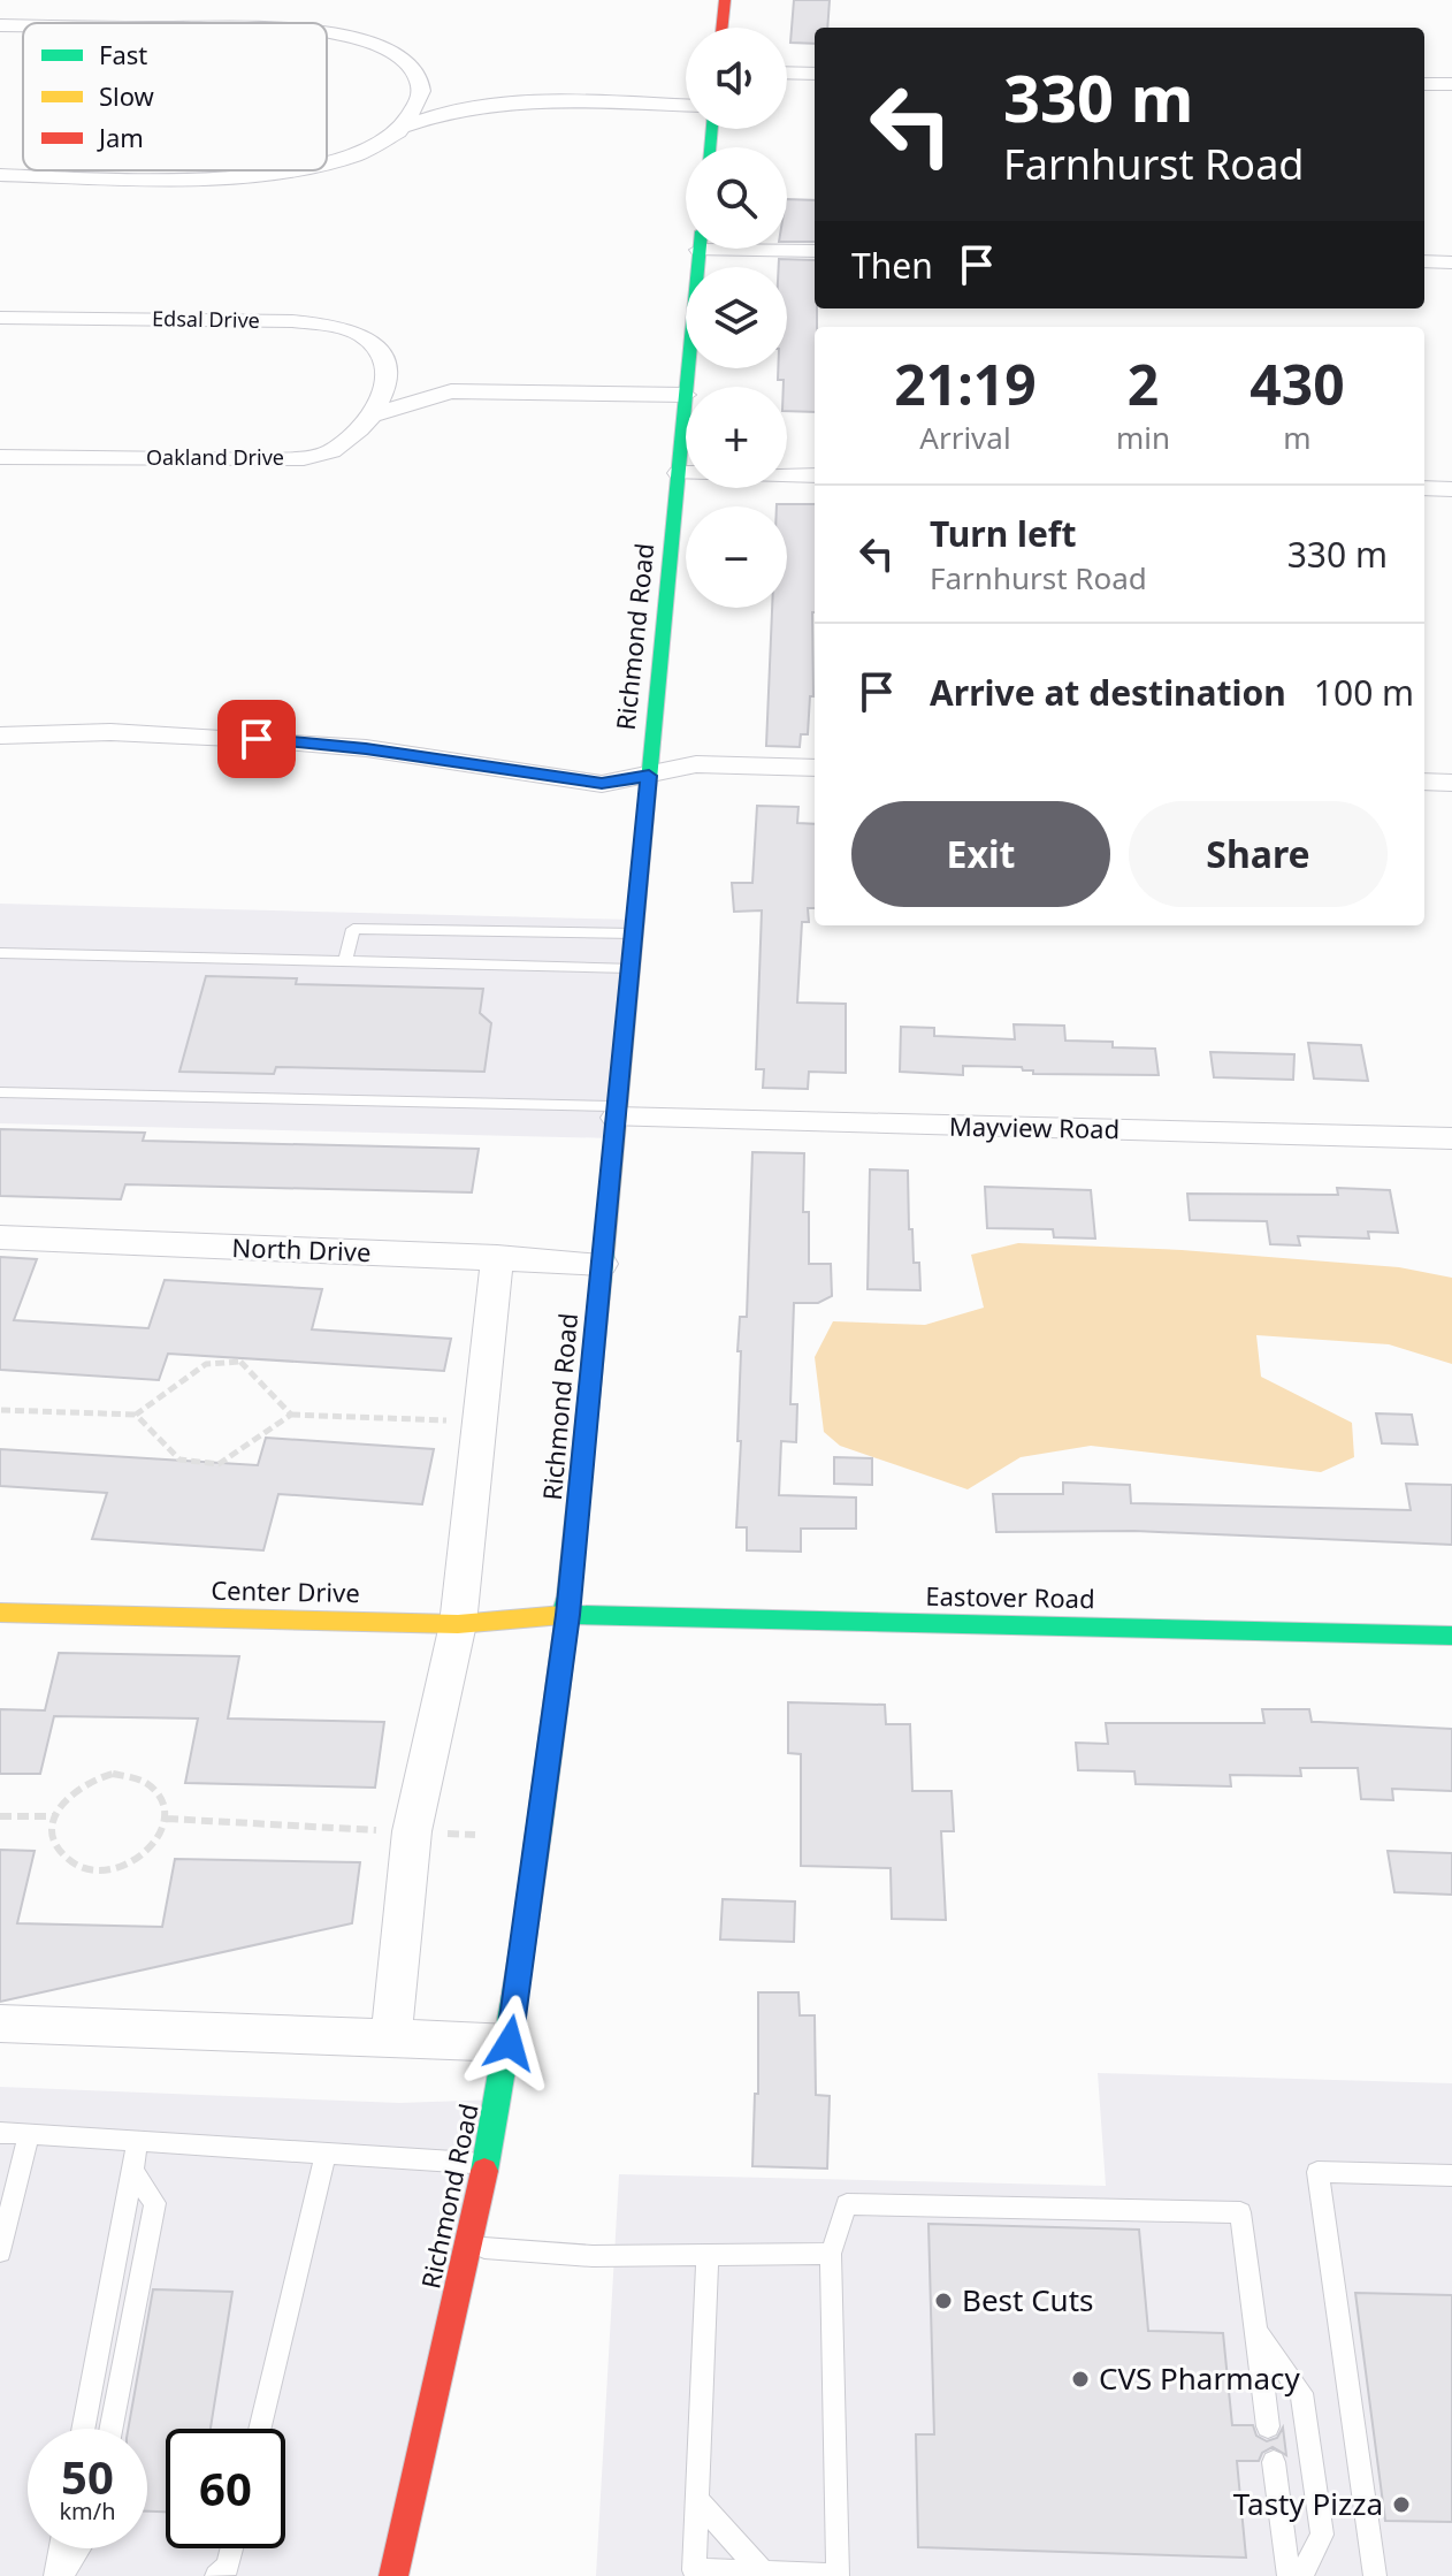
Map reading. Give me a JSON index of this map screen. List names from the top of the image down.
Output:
{
  "streets": {
    "main road": ["Richmond Road", "Center Drive", "Eastover Road"],
    "street": [
      "Edsal Drive",
      "Oakland Drive",
      "Mayview Road",
      "North Drive"
    ]
  },
  "crossings": [
    ["Richmond Road", "Mayview Road"],
    ["Richmond Road", "North Drive"],
    ["Richmond Road", "Center Drive"],
    ["Richmond Road", "Eastover Road"],
    ["Center Drive", "Eastover Road"]
  ],
  "places": ["Best Cuts", "CVS Pharmacy", "Tasty Pizza"],
  "legend": ["Fast", "Slow", "Jam"],
  "page": {
    "map_buttons": ["+", "−"],
    "turn": ["330 m", "Farnhurst Road"],
    "then": "Then",
    "eta": [
      "21:19",
      "Arrival",
      "2",
      "min",
      "430",
      "m"
    ],
    "list": [
      {
        "name": "Turn left",
        "note": "Farnhurst Road",
        "value": "330 m"
      },
      {
        "name": "Arrive at destination",
        "value": "100 m"
      }
    ],
    "buttons": ["Exit", "Share"],
    "speed": "50 km/h",
    "limit": "60"
  }
}
